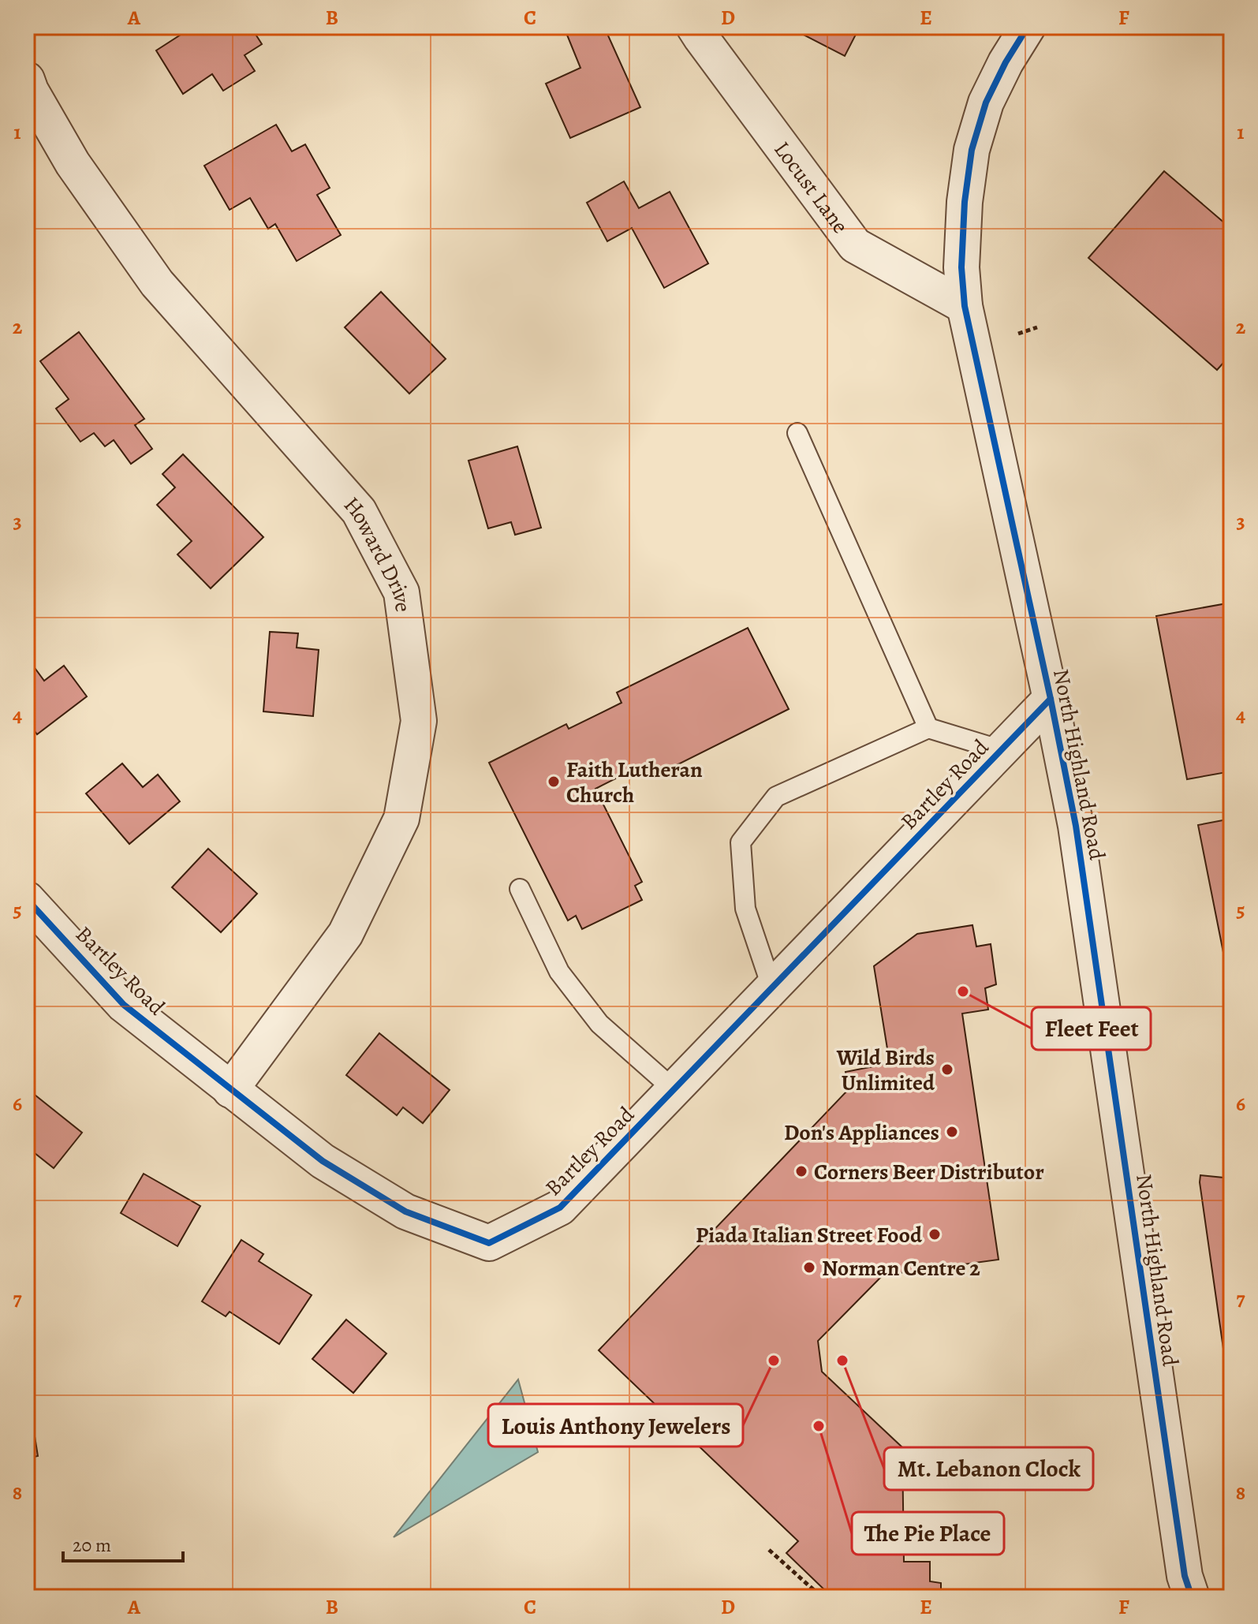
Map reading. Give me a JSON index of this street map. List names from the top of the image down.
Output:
{
  "streets": {
    "street": [
      "Locust Lane",
      "Howard Drive",
      "North Highland Road",
      "Bartley Road"
    ]
  },
  "crossings": [
    ["Locust Lane", "North Highland Road"],
    ["Howard Drive", "Bartley Road"],
    ["North Highland Road", "Bartley Road"]
  ],
  "places": [
    "Faith Lutheran Church",
    "Fleet Feet",
    "Wild Birds Unlimited",
    "Don's Appliances",
    "Corners Beer Distributor",
    "Piada Italian Street Food",
    "Norman Centre 2",
    "Louis Anthony Jewelers",
    "Mt. Lebanon Clock",
    "The Pie Place"
  ],
  "scale_bar": "20 m",
  "grid": {
    "columns": [
      "A",
      "B",
      "C",
      "D",
      "E",
      "F"
    ],
    "rows": [
      "1",
      "2",
      "3",
      "4",
      "5",
      "6",
      "7",
      "8"
    ]
  }
}
